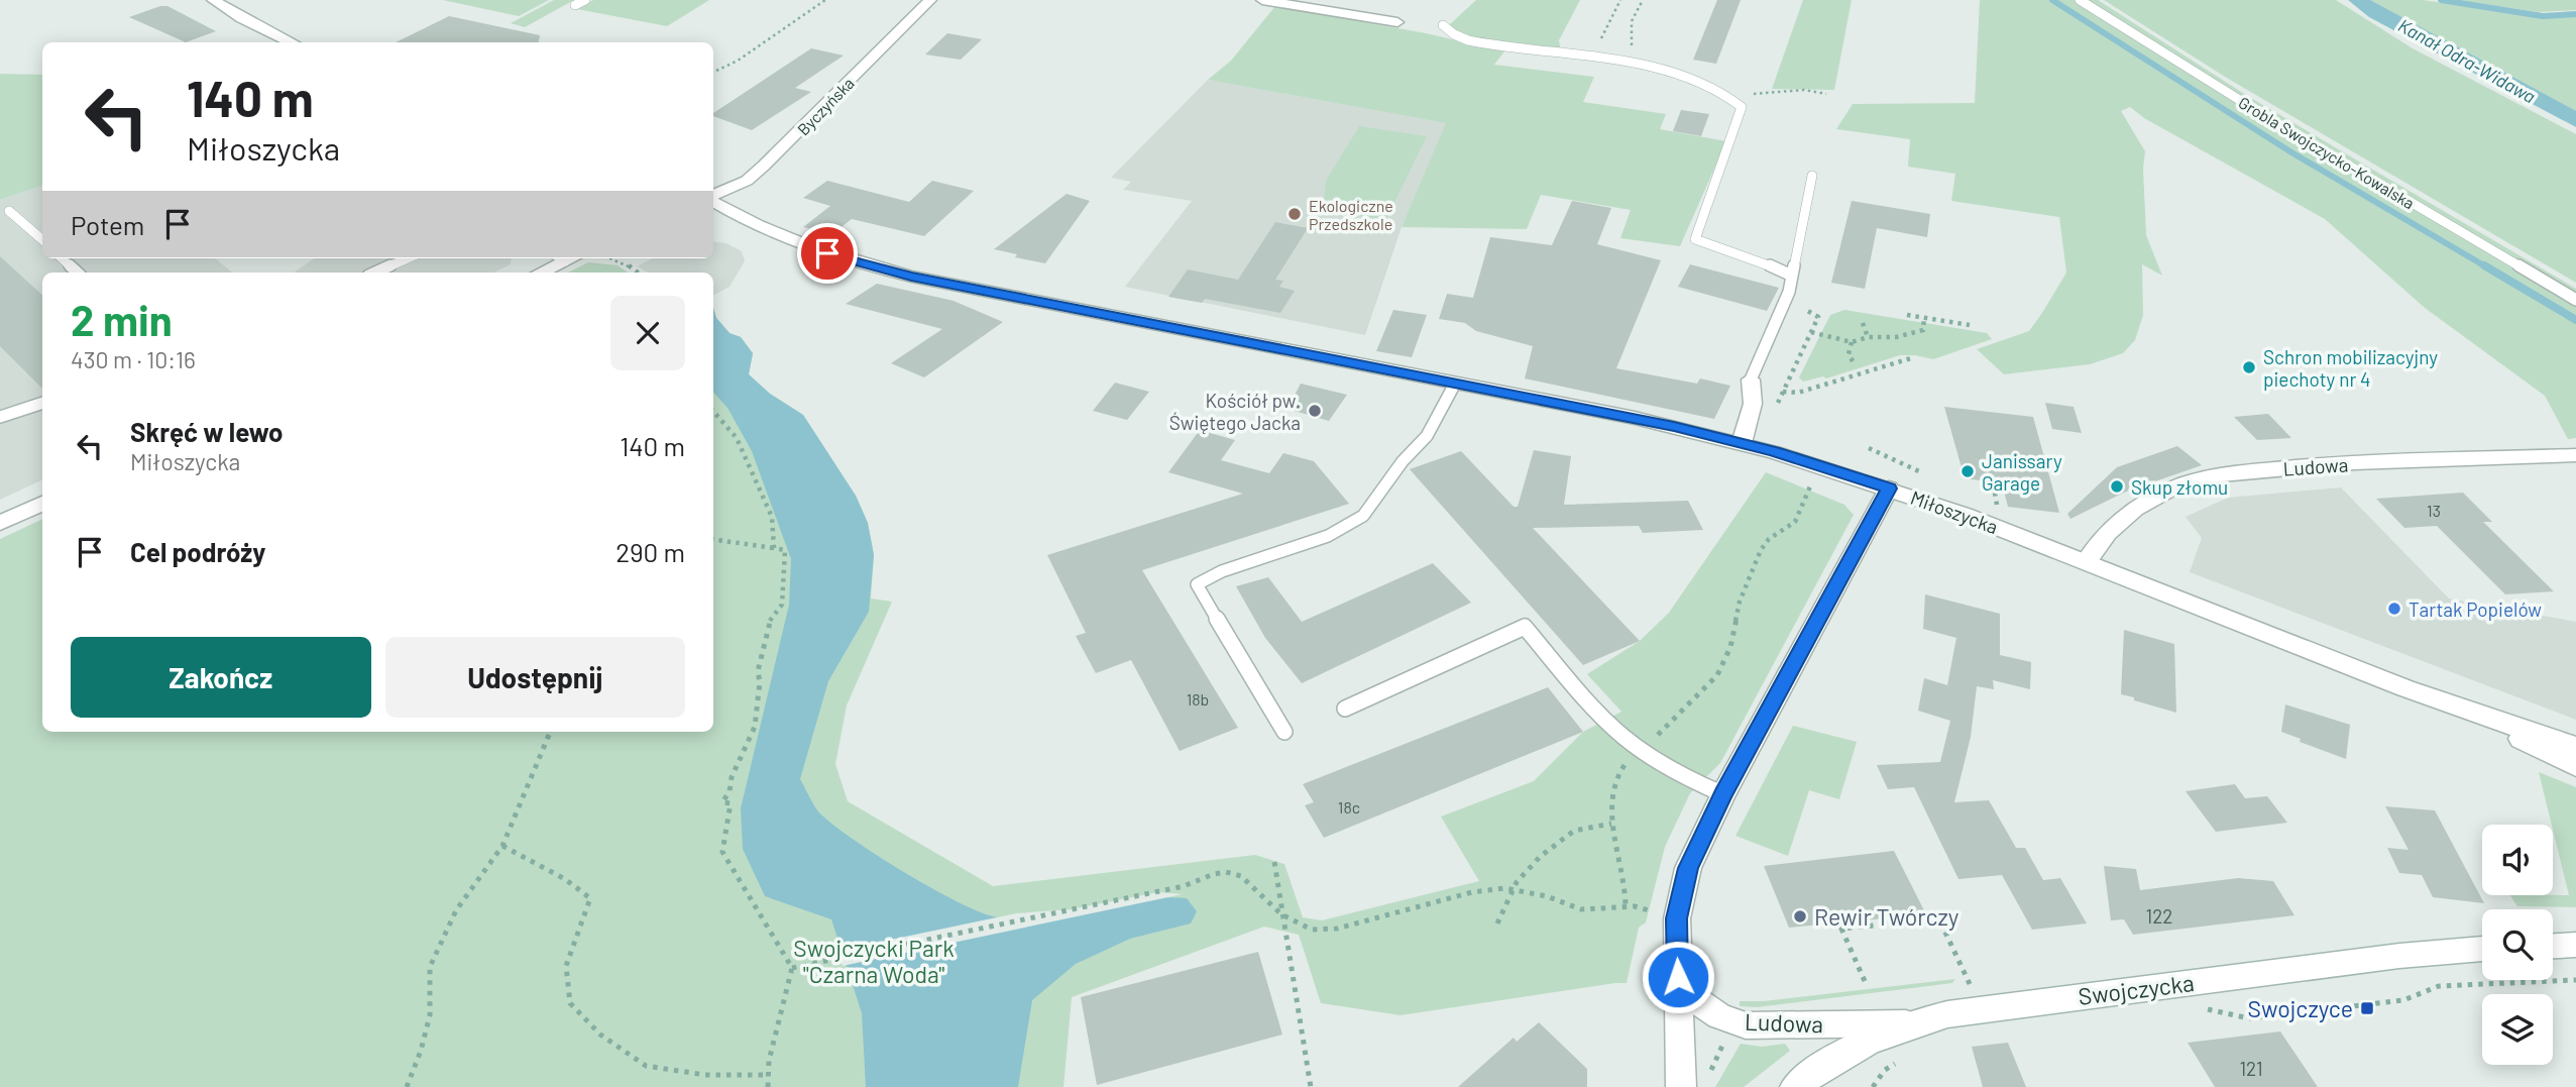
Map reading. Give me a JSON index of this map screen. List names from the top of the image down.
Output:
{
  "streets": {
    "street": [
      "Byczyńska",
      "Ludowa",
      "Miłoszycka",
      "Swojczycka"
    ],
    "lane": ["Grobla Swojczycko-Kowalska"]
  },
  "crossings": [
    ["Ludowa", "Miłoszycka"],
    ["Ludowa", "Swojczycka"]
  ],
  "water": ["Kanał Odra-Widawa"],
  "parks": ["Swojczycki Park \"Czarna Woda\""],
  "places": {
    "other": [
      "Ekologiczne Przedszkole",
      "Schron mobilizacyjny piechoty nr 4",
      "Kościół pw. Świętego Jacka",
      "Janissary Garage",
      "Skup złomu",
      "Tartak Popielów",
      "Rewir Twórczy"
    ],
    "transit": ["Swojczyce"]
  },
  "house_numbers": [
    "13",
    "18b",
    "18c",
    "122",
    "121"
  ],
  "page": {
    "turn": ["140 m", "Miłoszycka"],
    "then": "Potem",
    "heading": ["2 min", "430 m · 10:16"],
    "list": [
      {
        "name": "Skręć w lewo",
        "note": "Miłoszycka",
        "value": "140 m"
      },
      {
        "name": "Cel podróży",
        "value": "290 m"
      }
    ],
    "buttons": ["Zakończ", "Udostępnij"]
  }
}
